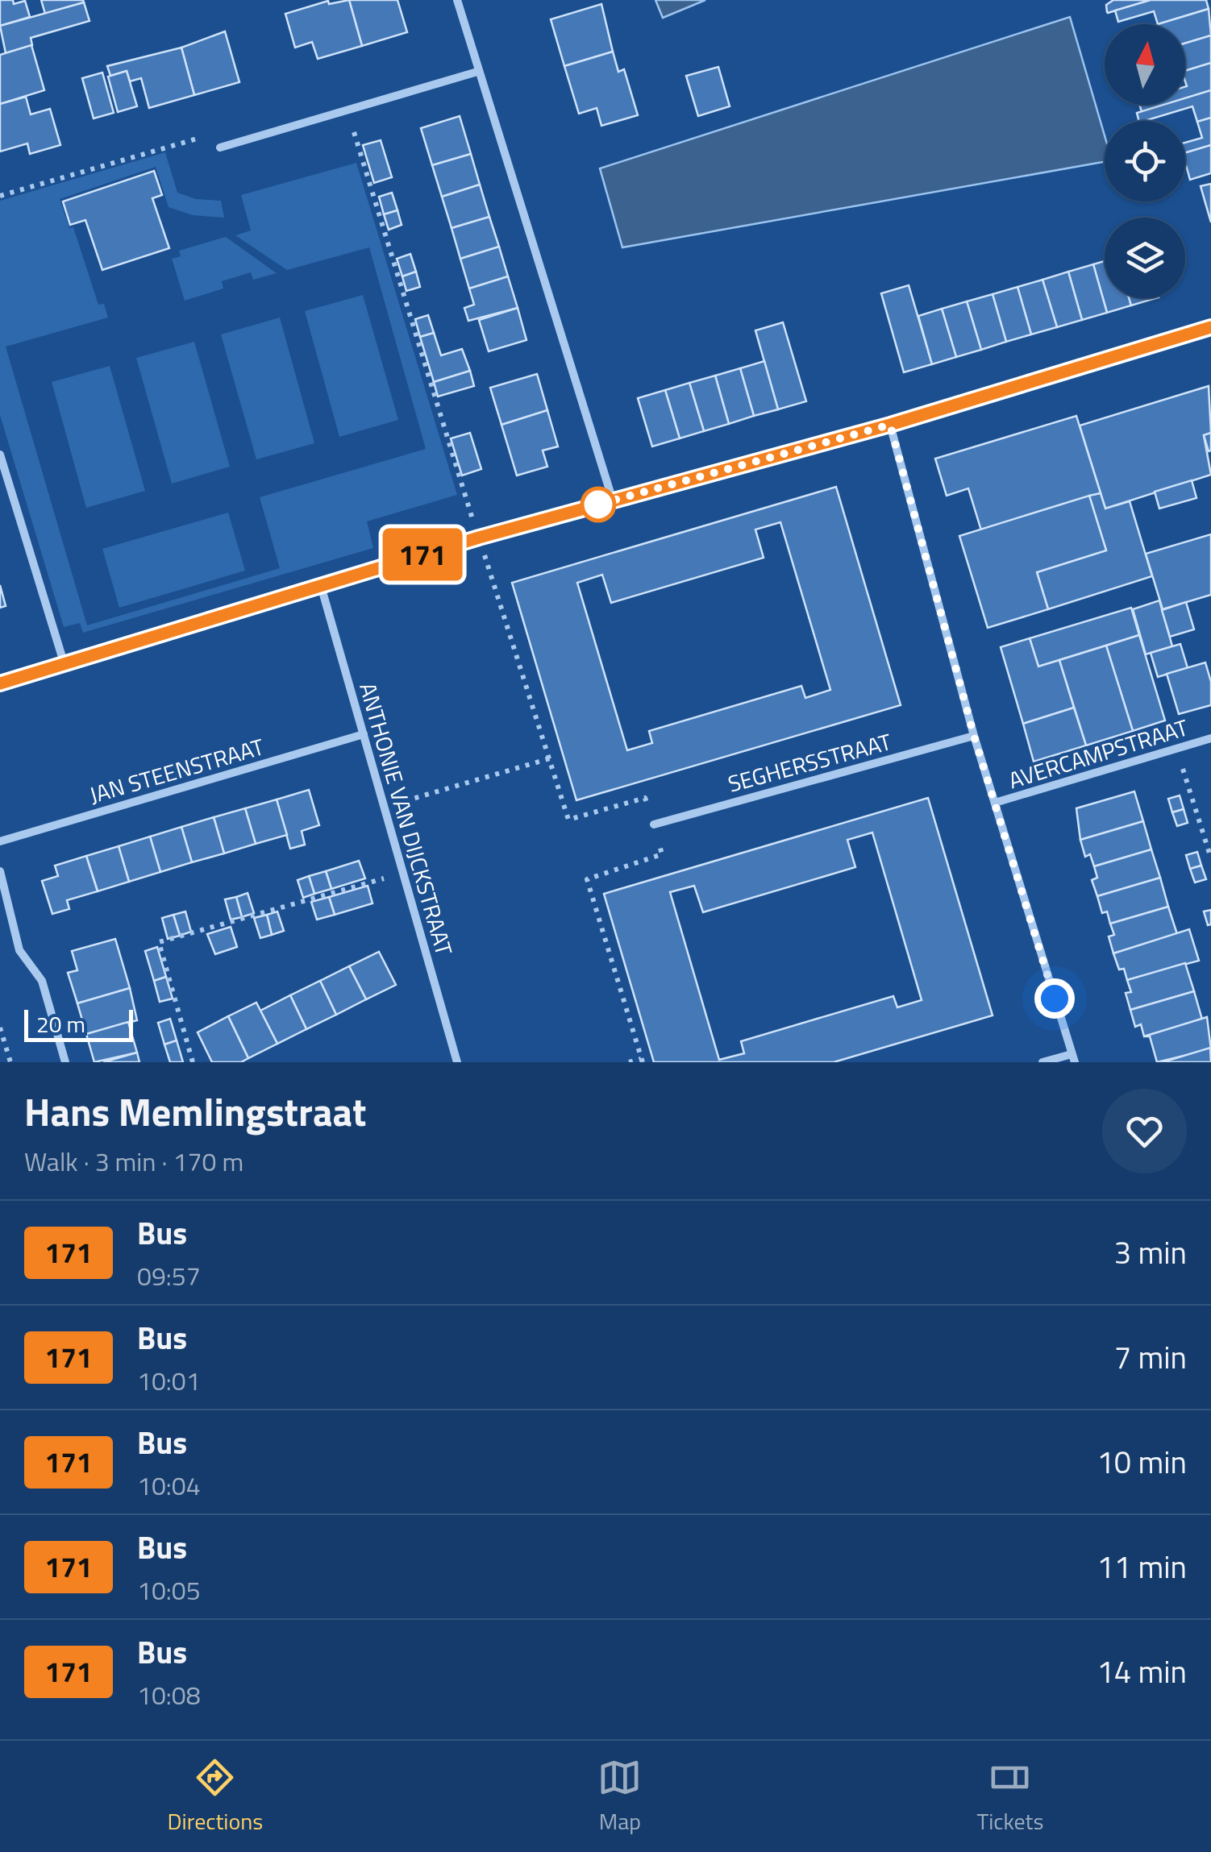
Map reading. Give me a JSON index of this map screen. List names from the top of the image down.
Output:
{
  "streets": {
    "street": [
      "AVERCAMPSTRAAT",
      "SEGHERSSTRAAT",
      "JAN STEENSTRAAT",
      "ANTHONIE VAN DIJCKSTRAAT"
    ]
  },
  "crossings": [
    ["JAN STEENSTRAAT", "ANTHONIE VAN DIJCKSTRAAT"]
  ],
  "lines": ["bus line 171"],
  "scale_bar": "20 m",
  "north": "top",
  "page": {
    "on_map": "171",
    "scale": "20 m",
    "heading": ["Hans Memlingstraat", "Walk · 3 min · 170 m"],
    "list": [
      {
        "mark": "171",
        "name": "Bus",
        "note": "09:57",
        "value": "3 min"
      },
      {
        "mark": "171",
        "name": "Bus",
        "note": "10:01",
        "value": "7 min"
      },
      {
        "mark": "171",
        "name": "Bus",
        "note": "10:04",
        "value": "10 min"
      },
      {
        "mark": "171",
        "name": "Bus",
        "note": "10:05",
        "value": "11 min"
      },
      {
        "mark": "171",
        "name": "Bus",
        "note": "10:08",
        "value": "14 min"
      }
    ],
    "tabs": ["Directions", "Map", "Tickets"]
  }
}
